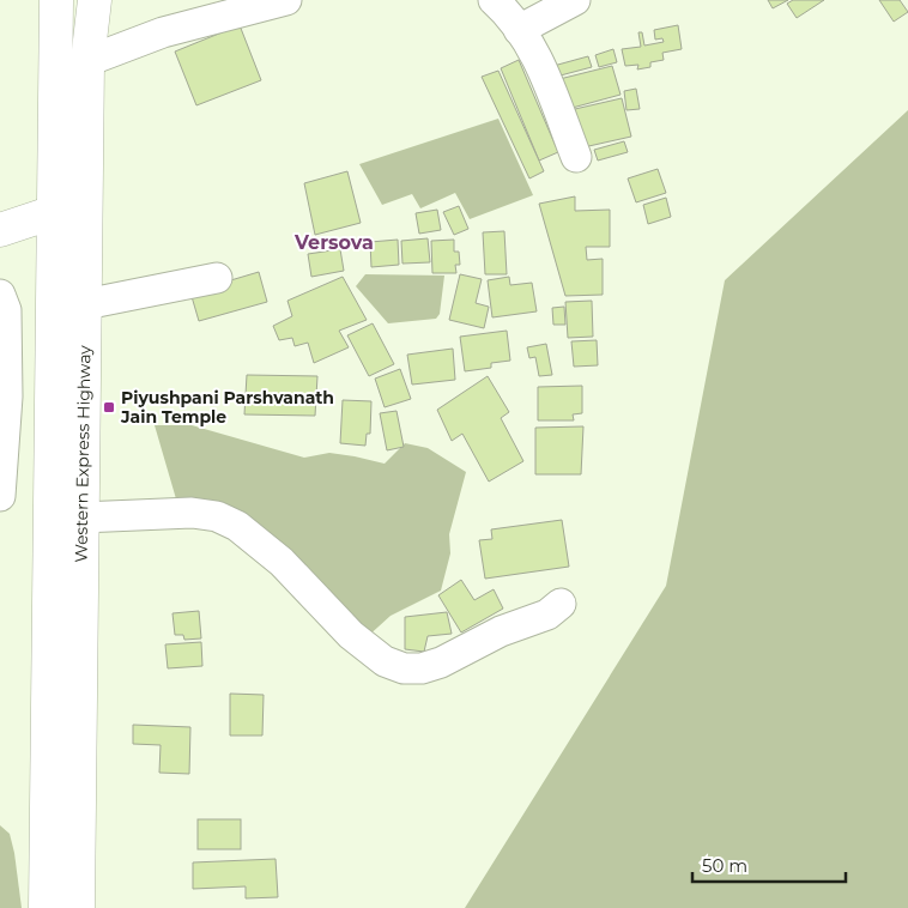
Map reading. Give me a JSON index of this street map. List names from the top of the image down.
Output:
{
  "streets": {
    "highway": ["Western Express Highway"]
  },
  "districts": ["Versova"],
  "places": {
    "transit": ["Piyushpani Parshvanath Jain Temple"]
  },
  "scale_bar": "50 m"
}
